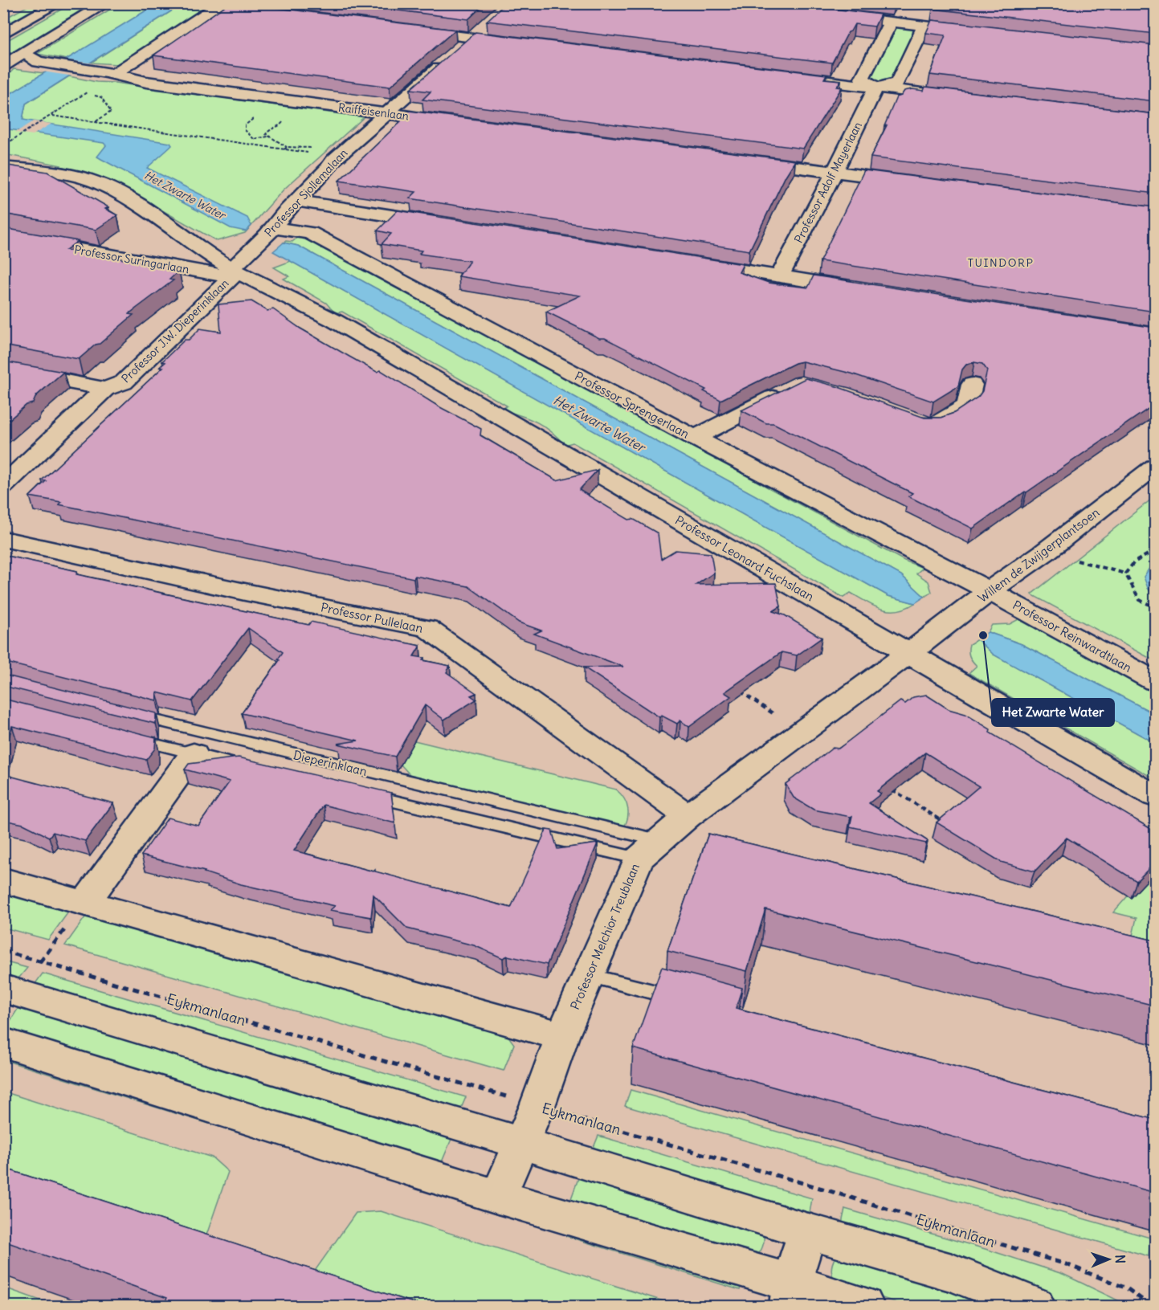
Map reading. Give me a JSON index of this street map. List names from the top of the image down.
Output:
{
  "streets": {
    "street": [
      "Raiffeisenlaan",
      "Professor Adolf Mayerlaan",
      "Professor Sjollemalaan",
      "Professor Suringarlaan",
      "Professor J.W. Dieperinklaan",
      "Professor Sprengerlaan",
      "Willem de Zwijgerplantsoen",
      "Professor Leonard Fuchslaan",
      "Professor Pullelaan",
      "Professor Reinwardtlaan",
      "Professor Melchior Treublaan"
    ],
    "lane": ["Dieperinklaan"],
    "path": ["Eykmanlaan"]
  },
  "crossings": [
    ["Raiffeisenlaan", "Professor Sjollemalaan"],
    ["Professor Sjollemalaan", "Professor Suringarlaan"],
    ["Professor Sjollemalaan", "Professor J.W. Dieperinklaan"],
    ["Professor Sjollemalaan", "Professor Sprengerlaan"],
    ["Professor Sjollemalaan", "Professor Leonard Fuchslaan"],
    ["Professor Suringarlaan", "Professor J.W. Dieperinklaan"],
    ["Professor Suringarlaan", "Professor Leonard Fuchslaan"],
    ["Professor J.W. Dieperinklaan", "Professor Leonard Fuchslaan"],
    ["Professor Sprengerlaan", "Willem de Zwijgerplantsoen"],
    ["Professor Sprengerlaan", "Professor Reinwardtlaan"],
    ["Willem de Zwijgerplantsoen", "Professor Leonard Fuchslaan"],
    ["Willem de Zwijgerplantsoen", "Professor Reinwardtlaan"],
    ["Willem de Zwijgerplantsoen", "Professor Melchior Treublaan"],
    ["Professor Leonard Fuchslaan", "Professor Melchior Treublaan"],
    ["Professor Pullelaan", "Professor Melchior Treublaan"],
    ["Dieperinklaan", "Professor Melchior Treublaan"],
    ["Professor Melchior Treublaan", "Eykmanlaan"]
  ],
  "districts": ["TUINDORP"],
  "water": ["Het Zwarte Water"],
  "places": ["Het Zwarte Water"],
  "north": "right"
}
